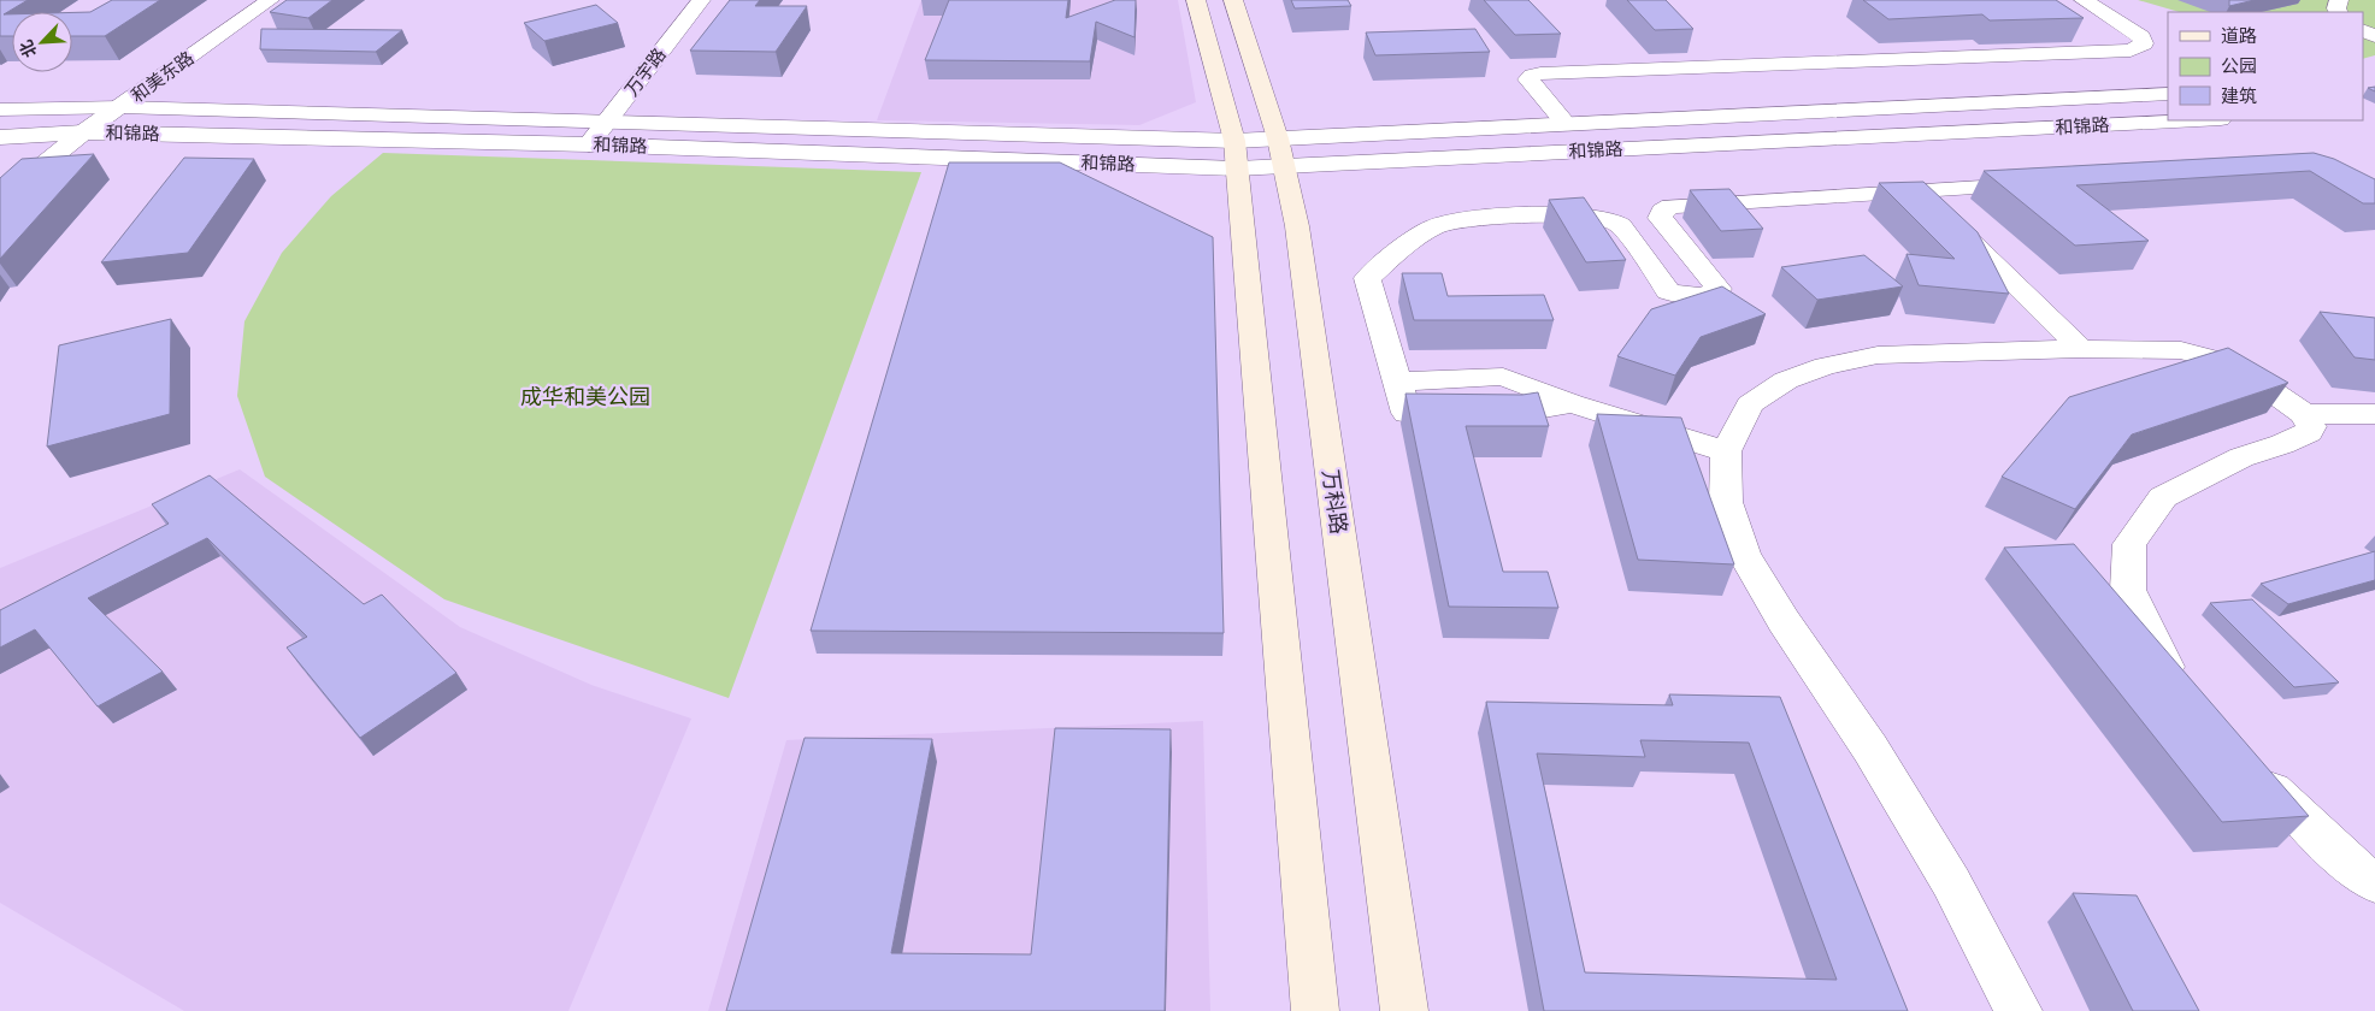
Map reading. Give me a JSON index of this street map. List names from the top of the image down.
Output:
{
  "streets": {
    "main road": ["万科路"],
    "street": ["万宇路", "和美东路", "和锦路"]
  },
  "crossings": [
    ["万宇路", "和锦路"],
    ["和美东路", "和锦路"],
    ["和锦路", "万科路"]
  ],
  "parks": ["成华和美公园"],
  "legend": ["道路", "公园", "建筑"],
  "north": "bottom left"
}
